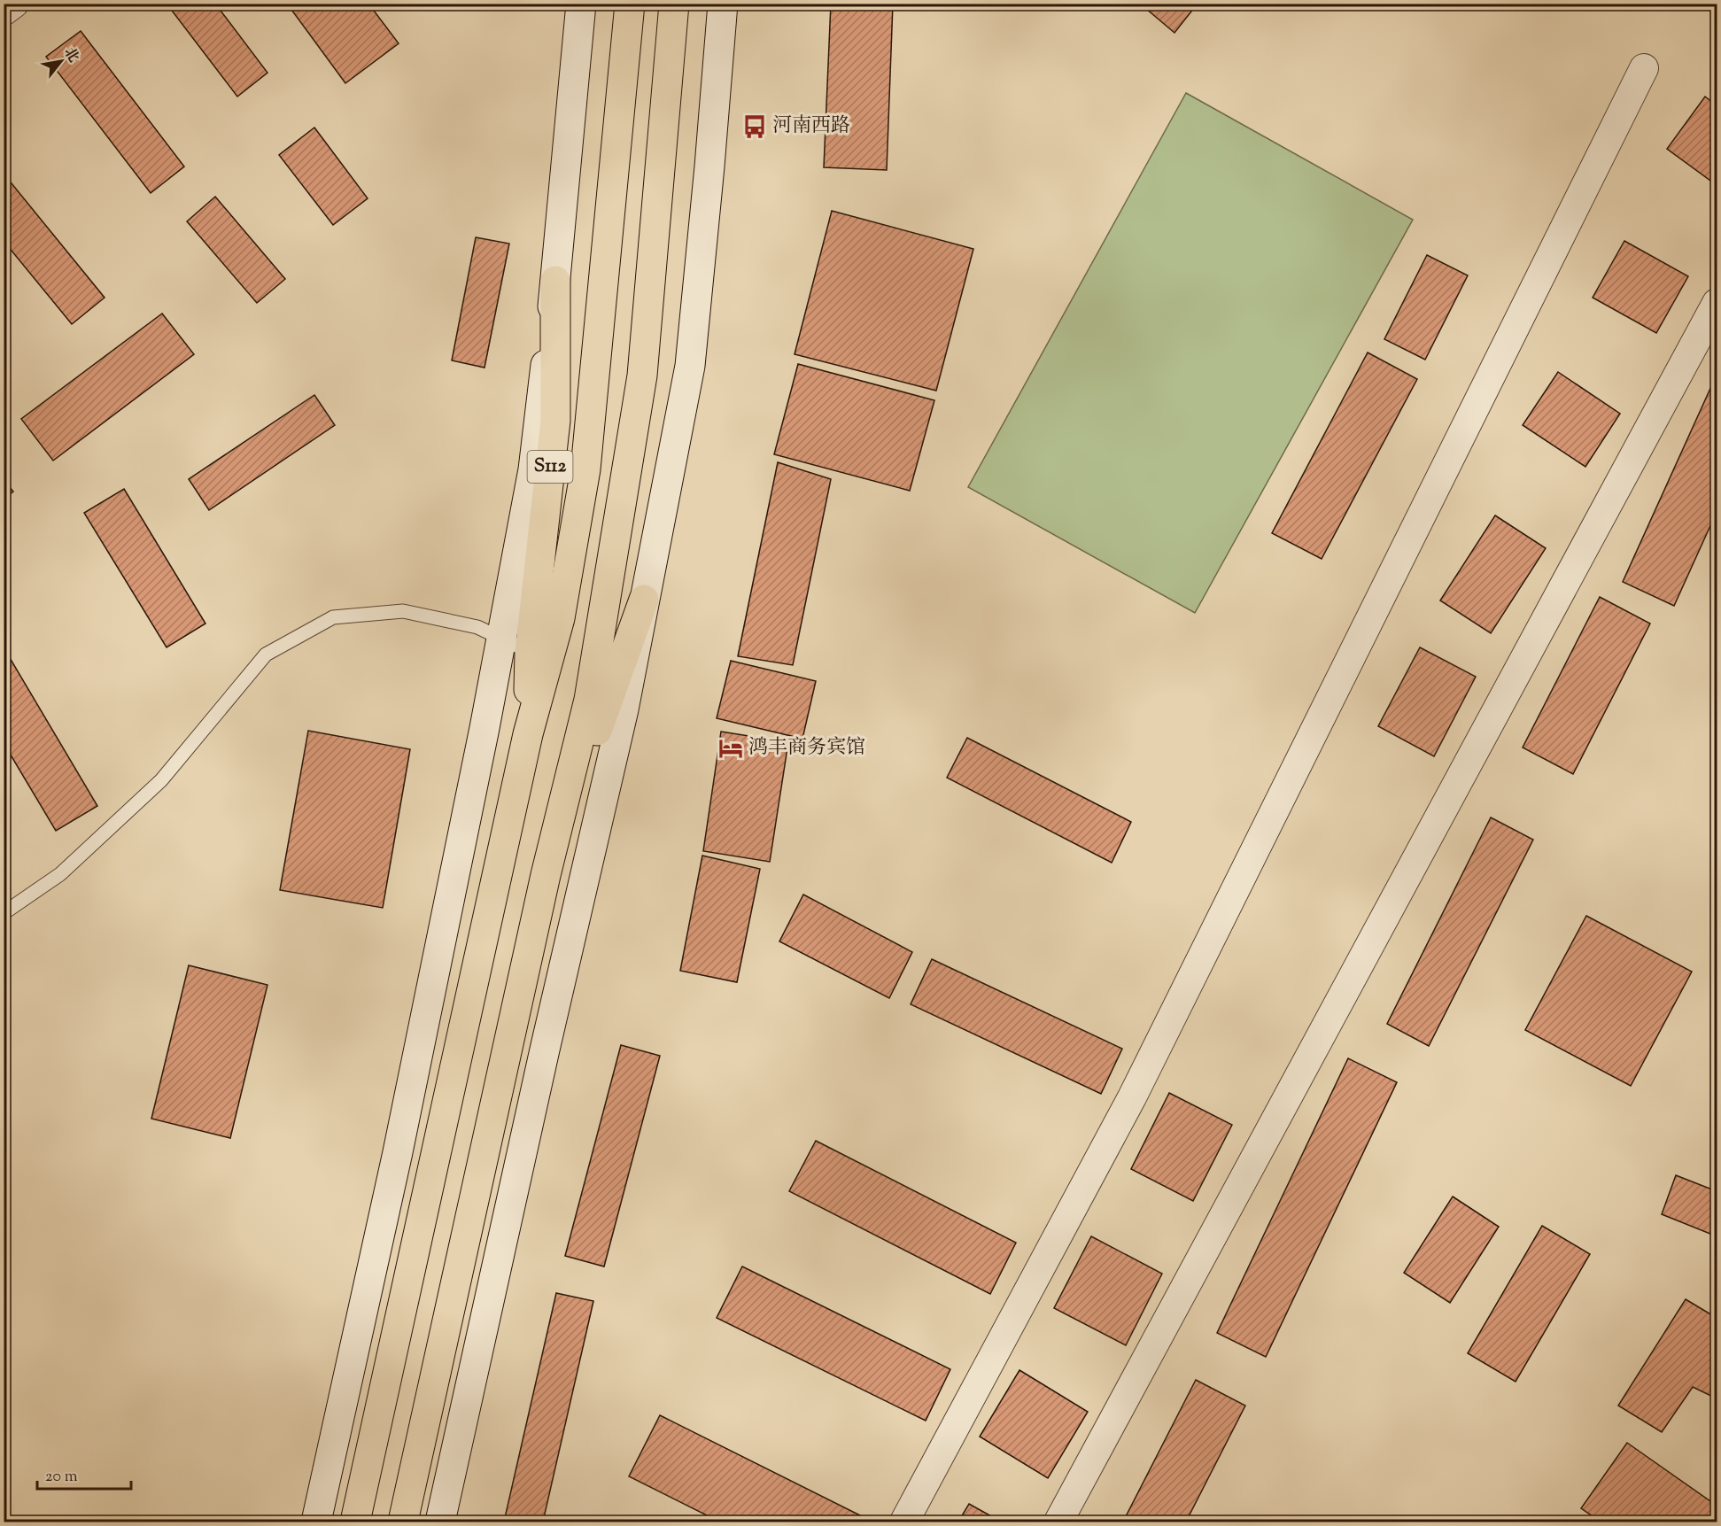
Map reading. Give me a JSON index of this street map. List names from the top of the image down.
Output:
{
  "streets": {
    "highway": ["S112"]
  },
  "places": {
    "bus stop": ["河南西路"],
    "hotel": ["鸿丰商务宾馆"]
  },
  "scale_bar": "20 m",
  "north": "top right"
}
